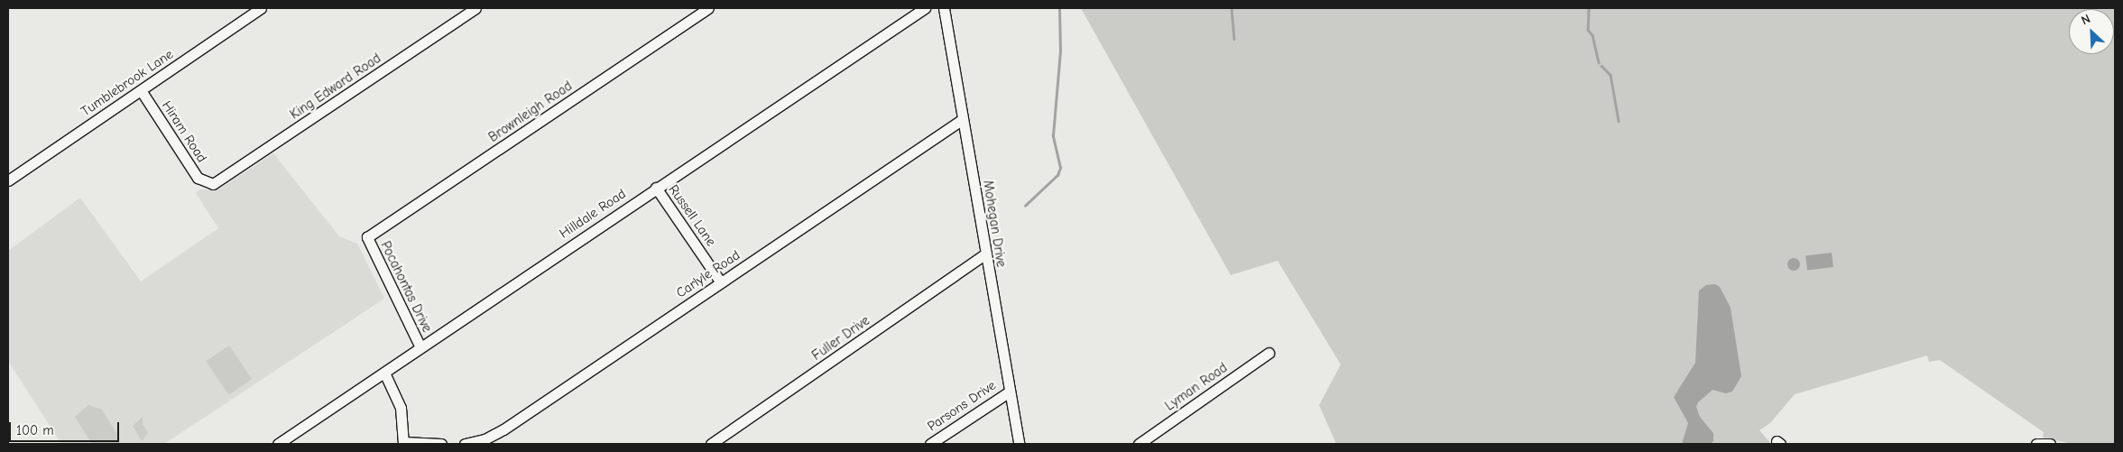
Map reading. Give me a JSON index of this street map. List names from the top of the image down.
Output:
{
  "streets": {
    "street": [
      "Tumblebrook Lane",
      "King Edward Road",
      "Brownleigh Road",
      "Hiram Road",
      "Hilldale Road",
      "Russell Lane",
      "Mohegan Drive",
      "Carlyle Road",
      "Pocahontas Drive",
      "Fuller Drive",
      "Lyman Road",
      "Parsons Drive"
    ]
  },
  "crossings": [
    ["Tumblebrook Lane", "Hiram Road"],
    ["King Edward Road", "Hiram Road"],
    ["Brownleigh Road", "Pocahontas Drive"],
    ["Hilldale Road", "Russell Lane"],
    ["Hilldale Road", "Pocahontas Drive"],
    ["Russell Lane", "Carlyle Road"],
    ["Mohegan Drive", "Carlyle Road"],
    ["Mohegan Drive", "Fuller Drive"],
    ["Mohegan Drive", "Parsons Drive"]
  ],
  "scale_bar": "100 m",
  "north": "top left"
}
